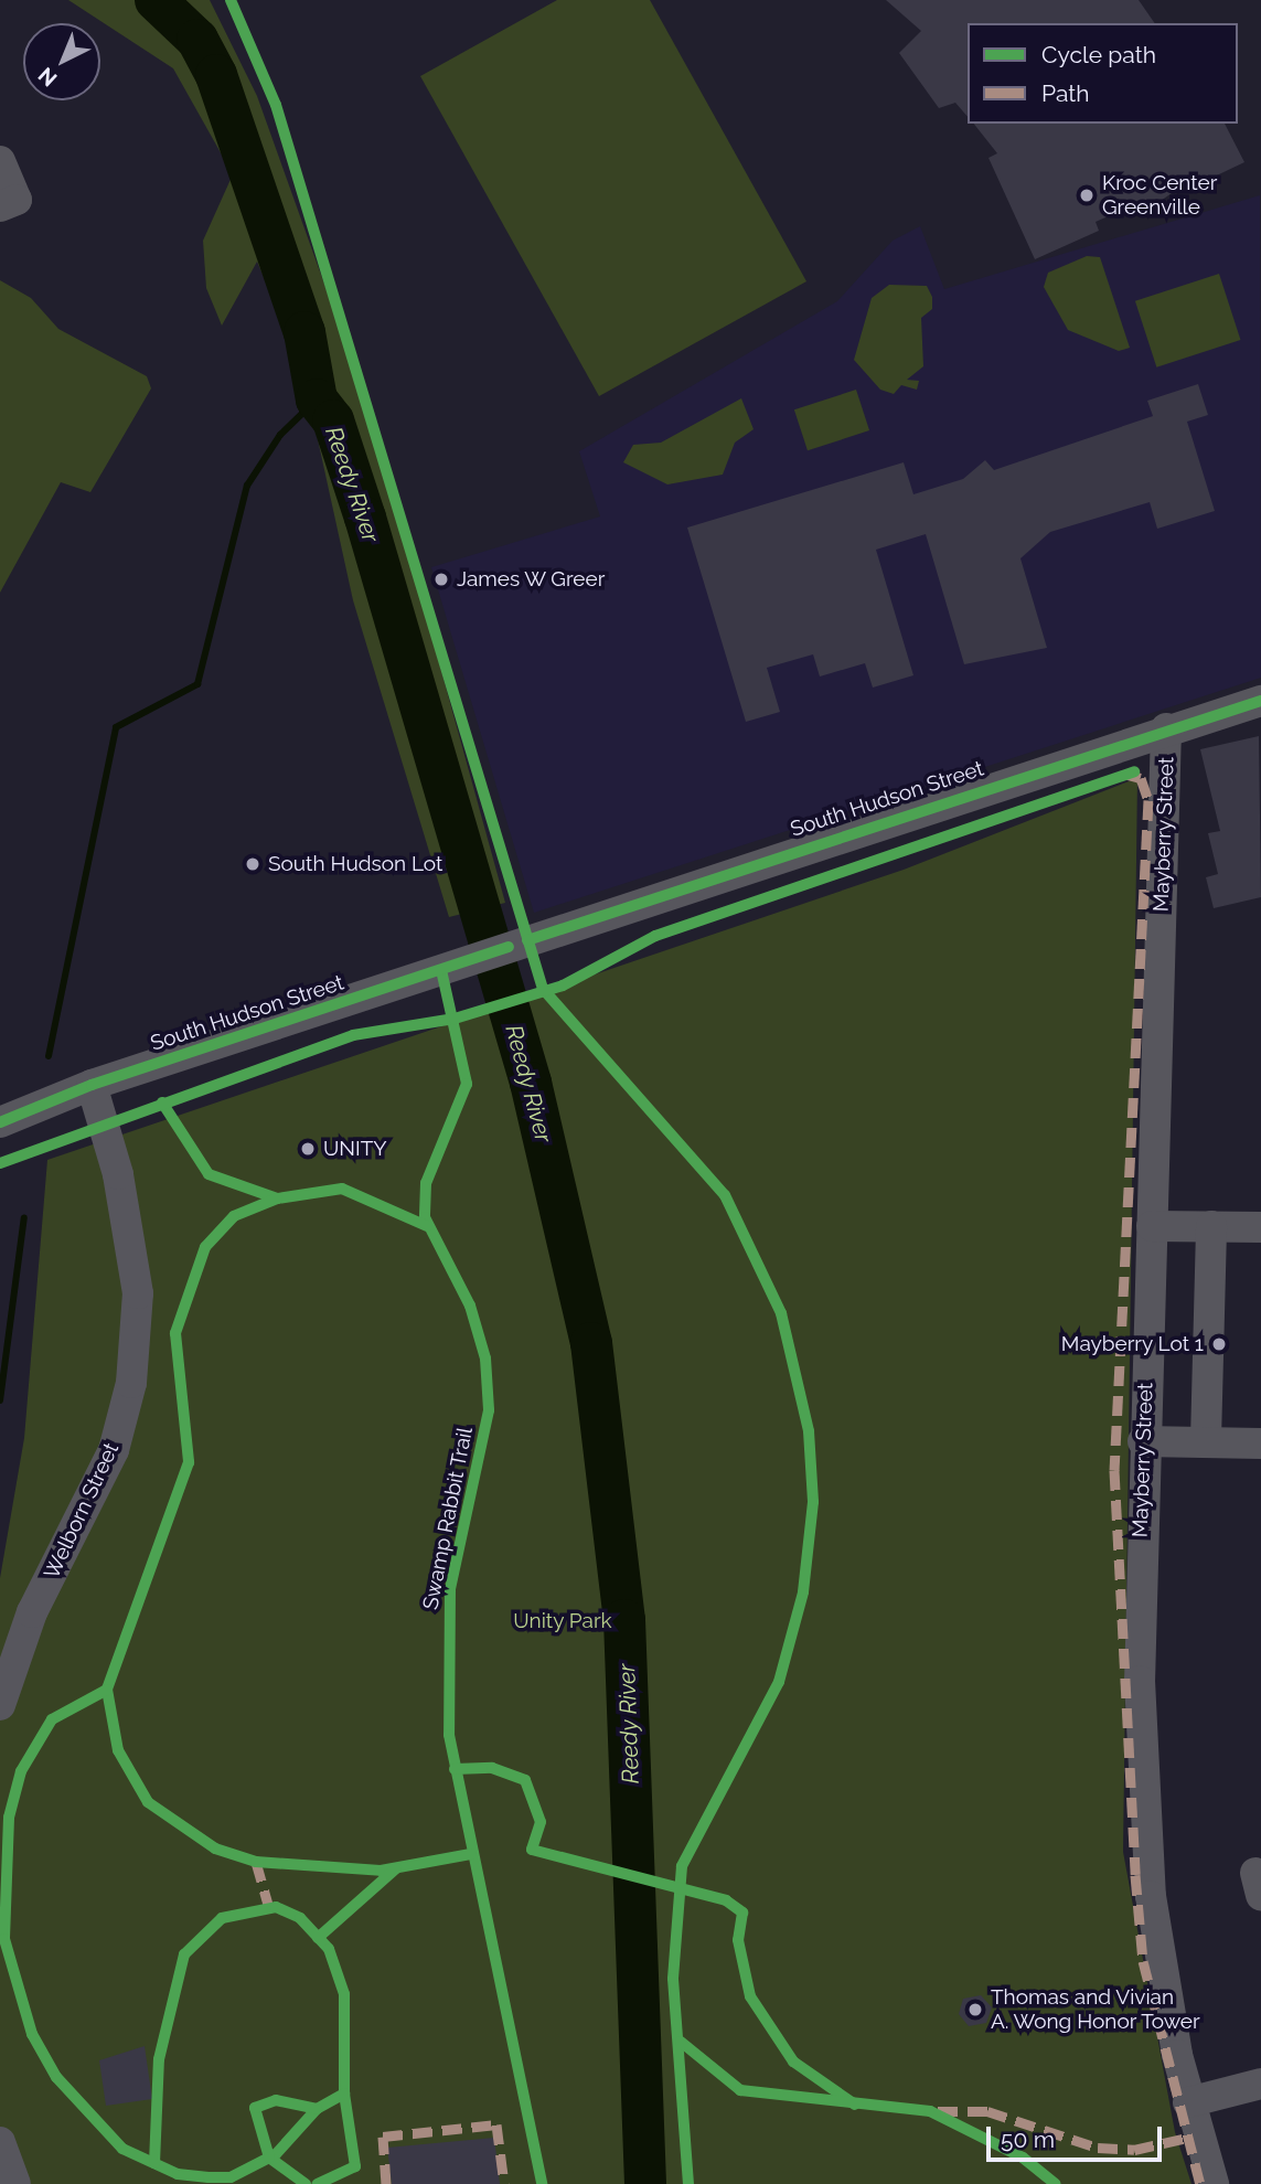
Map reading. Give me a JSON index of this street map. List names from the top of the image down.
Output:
{
  "streets": {
    "street": ["South Hudson Street", "Mayberry Street", "Welborn Street"],
    "cycle path": ["Swamp Rabbit Trail"]
  },
  "crossings": [
    ["South Hudson Street", "Mayberry Street"],
    ["South Hudson Street", "Welborn Street"]
  ],
  "water": ["Reedy River"],
  "parks": ["Unity Park"],
  "places": [
    "Kroc Center Greenville",
    "James W Greer",
    "South Hudson Lot",
    "UNITY",
    "Mayberry Lot 1",
    "Thomas and Vivian A. Wong Honor Tower"
  ],
  "legend": ["Cycle path", "Path"],
  "scale_bar": "50 m",
  "north": "bottom left"
}
